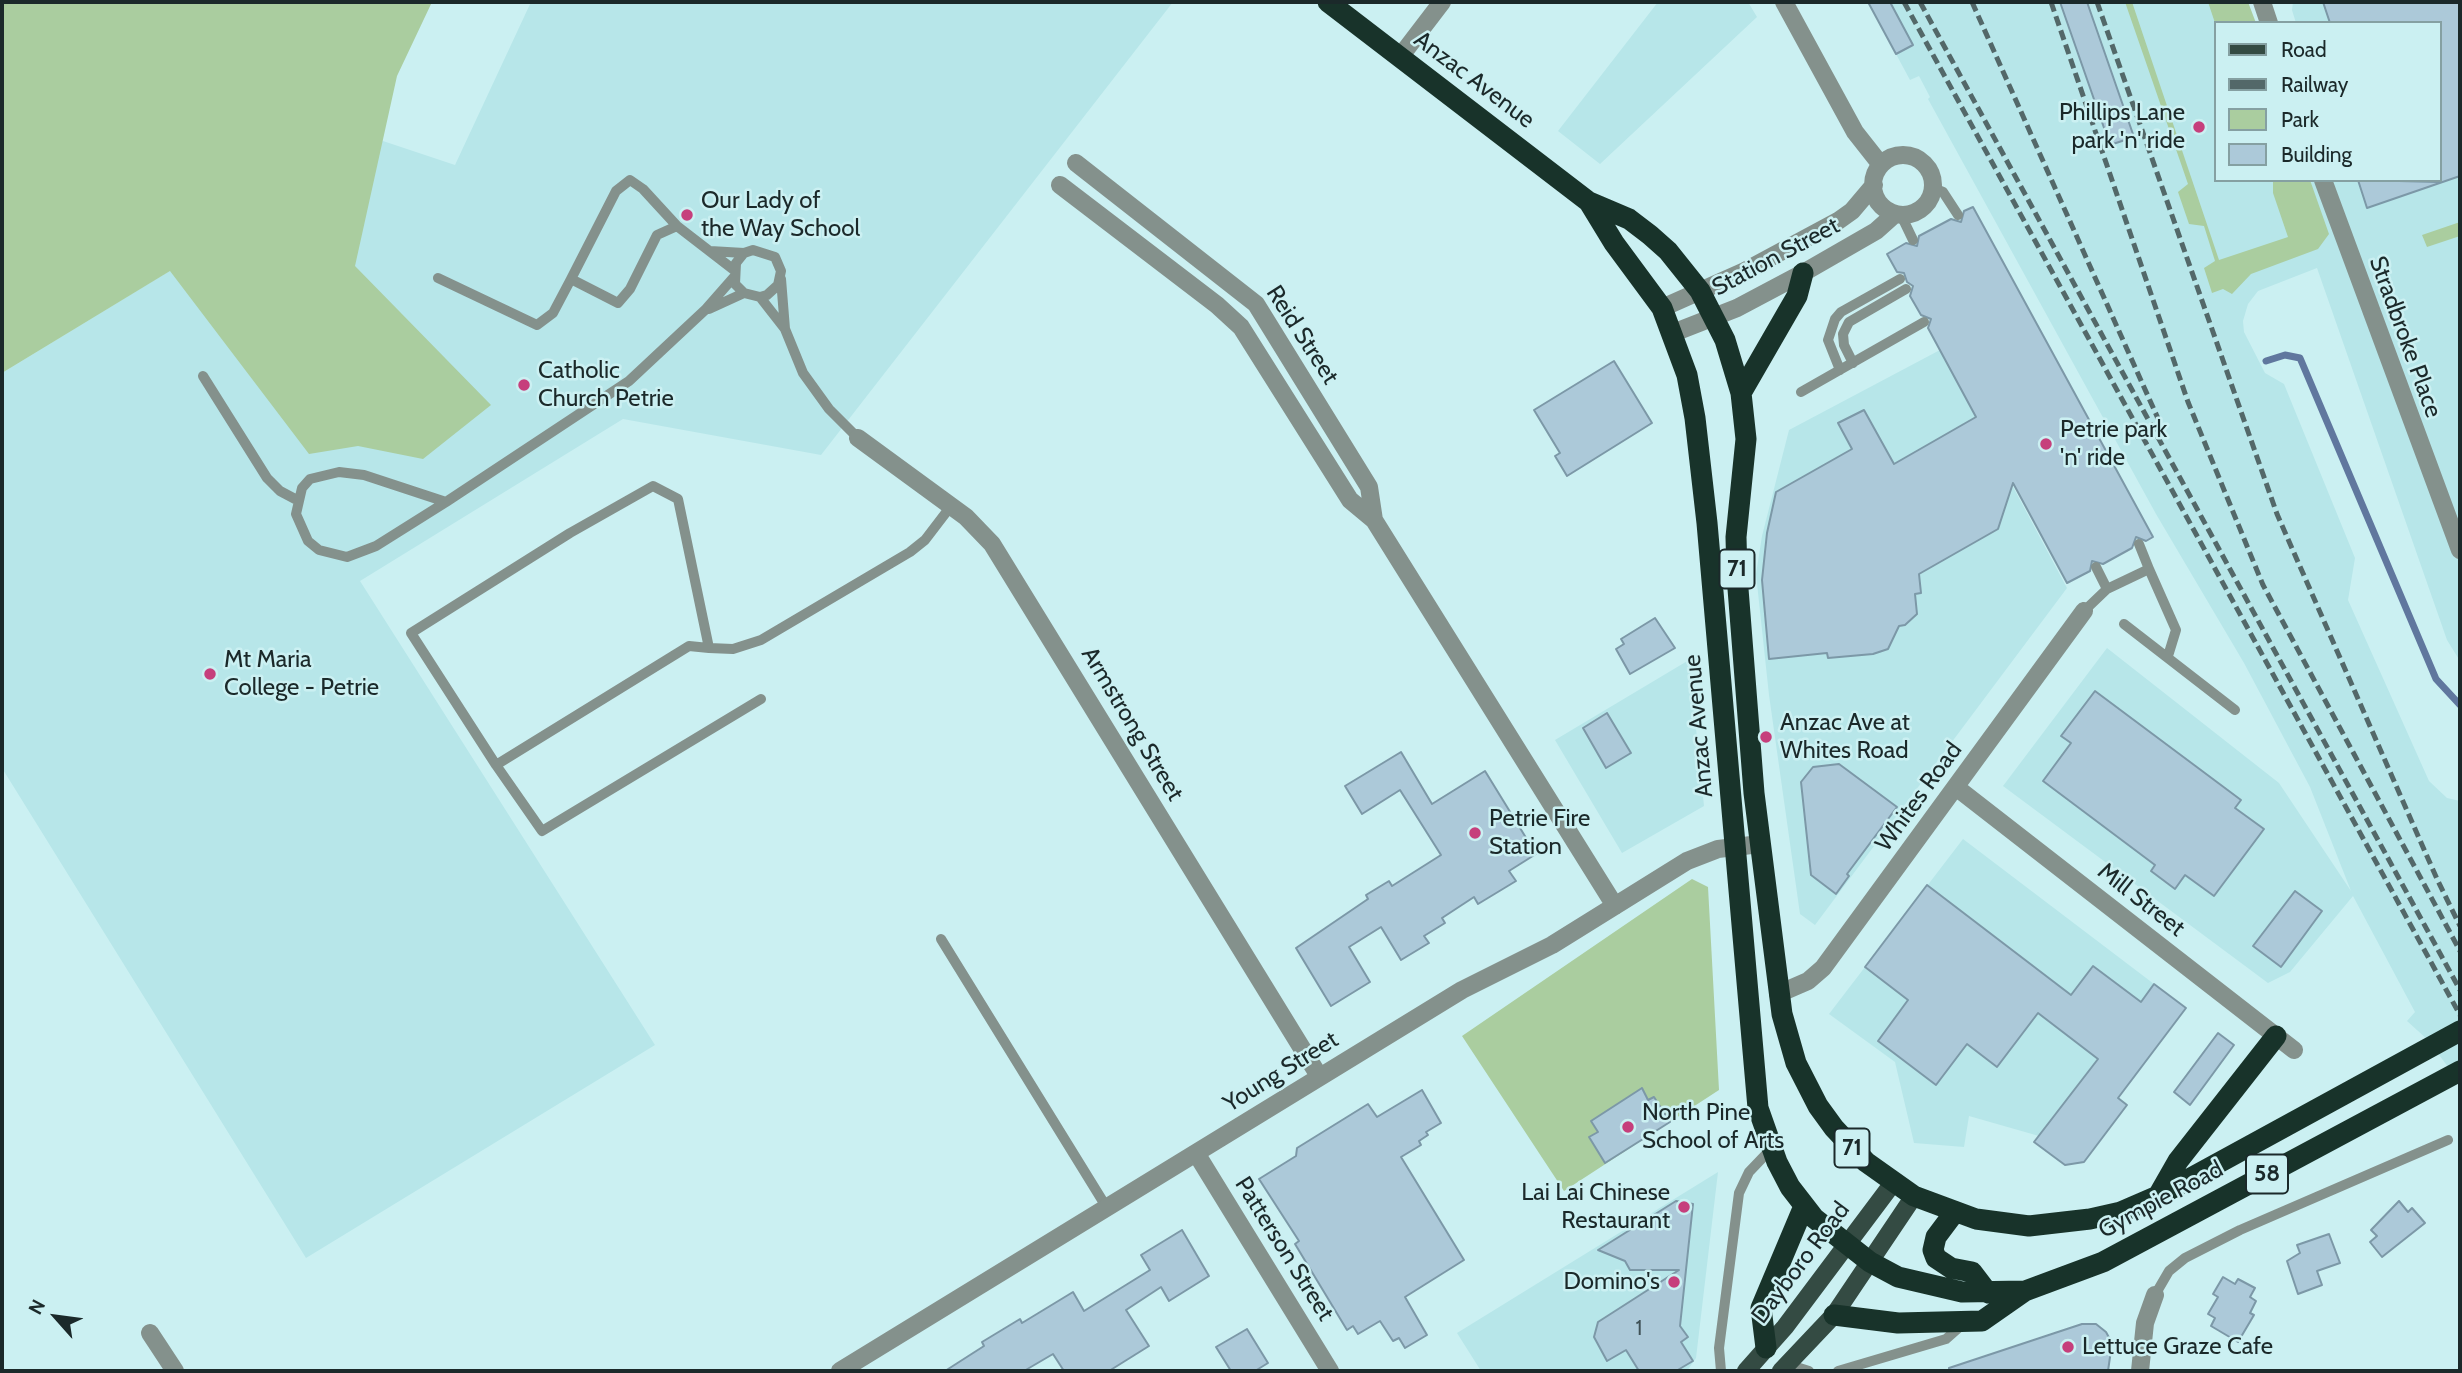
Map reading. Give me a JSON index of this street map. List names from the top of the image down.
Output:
{
  "streets": {
    "highway": [
      "Anzac Avenue",
      "71",
      "58",
      "Gympie Road"
    ],
    "main road": ["Dayboro Road"],
    "street": [
      "Station Street",
      "Reid Street",
      "Stradbroke Place",
      "Armstrong Street",
      "Whites Road",
      "Mill Street",
      "Young Street",
      "Patterson Street"
    ]
  },
  "crossings": [
    ["Anzac Avenue", "Station Street"],
    ["Anzac Avenue", "71"],
    ["Anzac Avenue", "Whites Road"],
    ["Anzac Avenue", "Young Street"],
    ["Anzac Avenue", "Gympie Road"],
    ["Anzac Avenue", "Dayboro Road"],
    ["Reid Street", "Young Street"],
    ["71", "Gympie Road"],
    ["71", "Dayboro Road"],
    ["Armstrong Street", "Young Street"],
    ["Whites Road", "Mill Street"],
    ["Young Street", "Patterson Street"],
    ["58", "Gympie Road"],
    ["Gympie Road", "Dayboro Road"]
  ],
  "places": [
    "Phillips Lane park 'n' ride",
    "Our Lady of the Way School",
    "Catholic Church Petrie",
    "Petrie park 'n' ride",
    "Mt Maria College - Petrie",
    "Anzac Ave at Whites Road",
    "Petrie Fire Station",
    "North Pine School of Arts",
    "Lai Lai Chinese Restaurant",
    "Domino's",
    "Lettuce Graze Cafe"
  ],
  "house_numbers": ["1"],
  "legend": [
    "Road",
    "Railway",
    "Park",
    "Building"
  ],
  "north": "top left"
}
